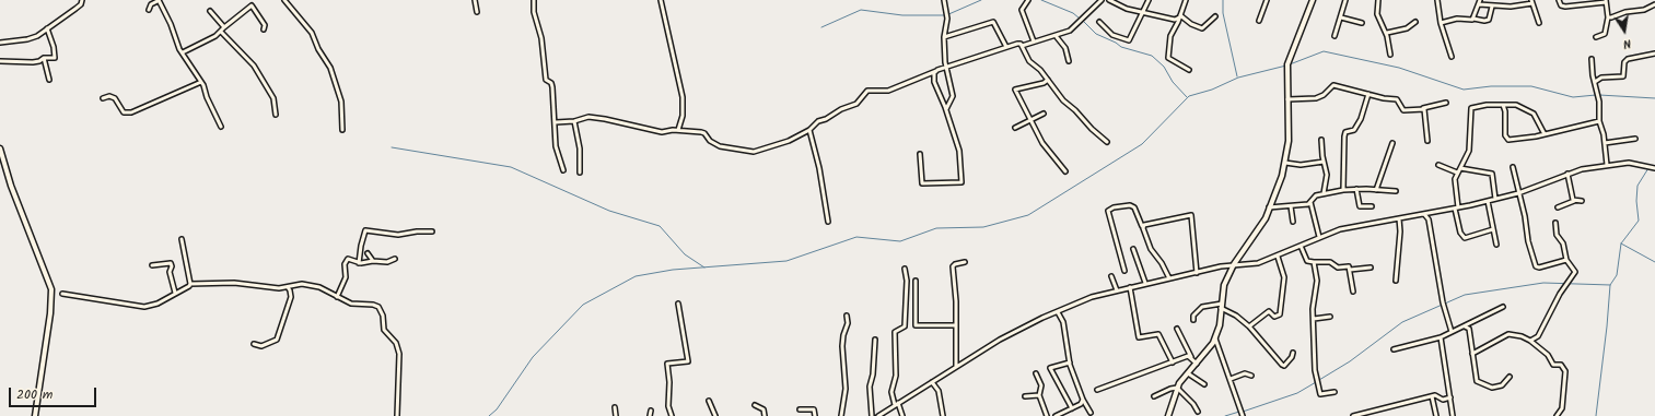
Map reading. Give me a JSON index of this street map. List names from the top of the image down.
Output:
{
  "scale_bar": "200 m",
  "north": "bottom"
}
